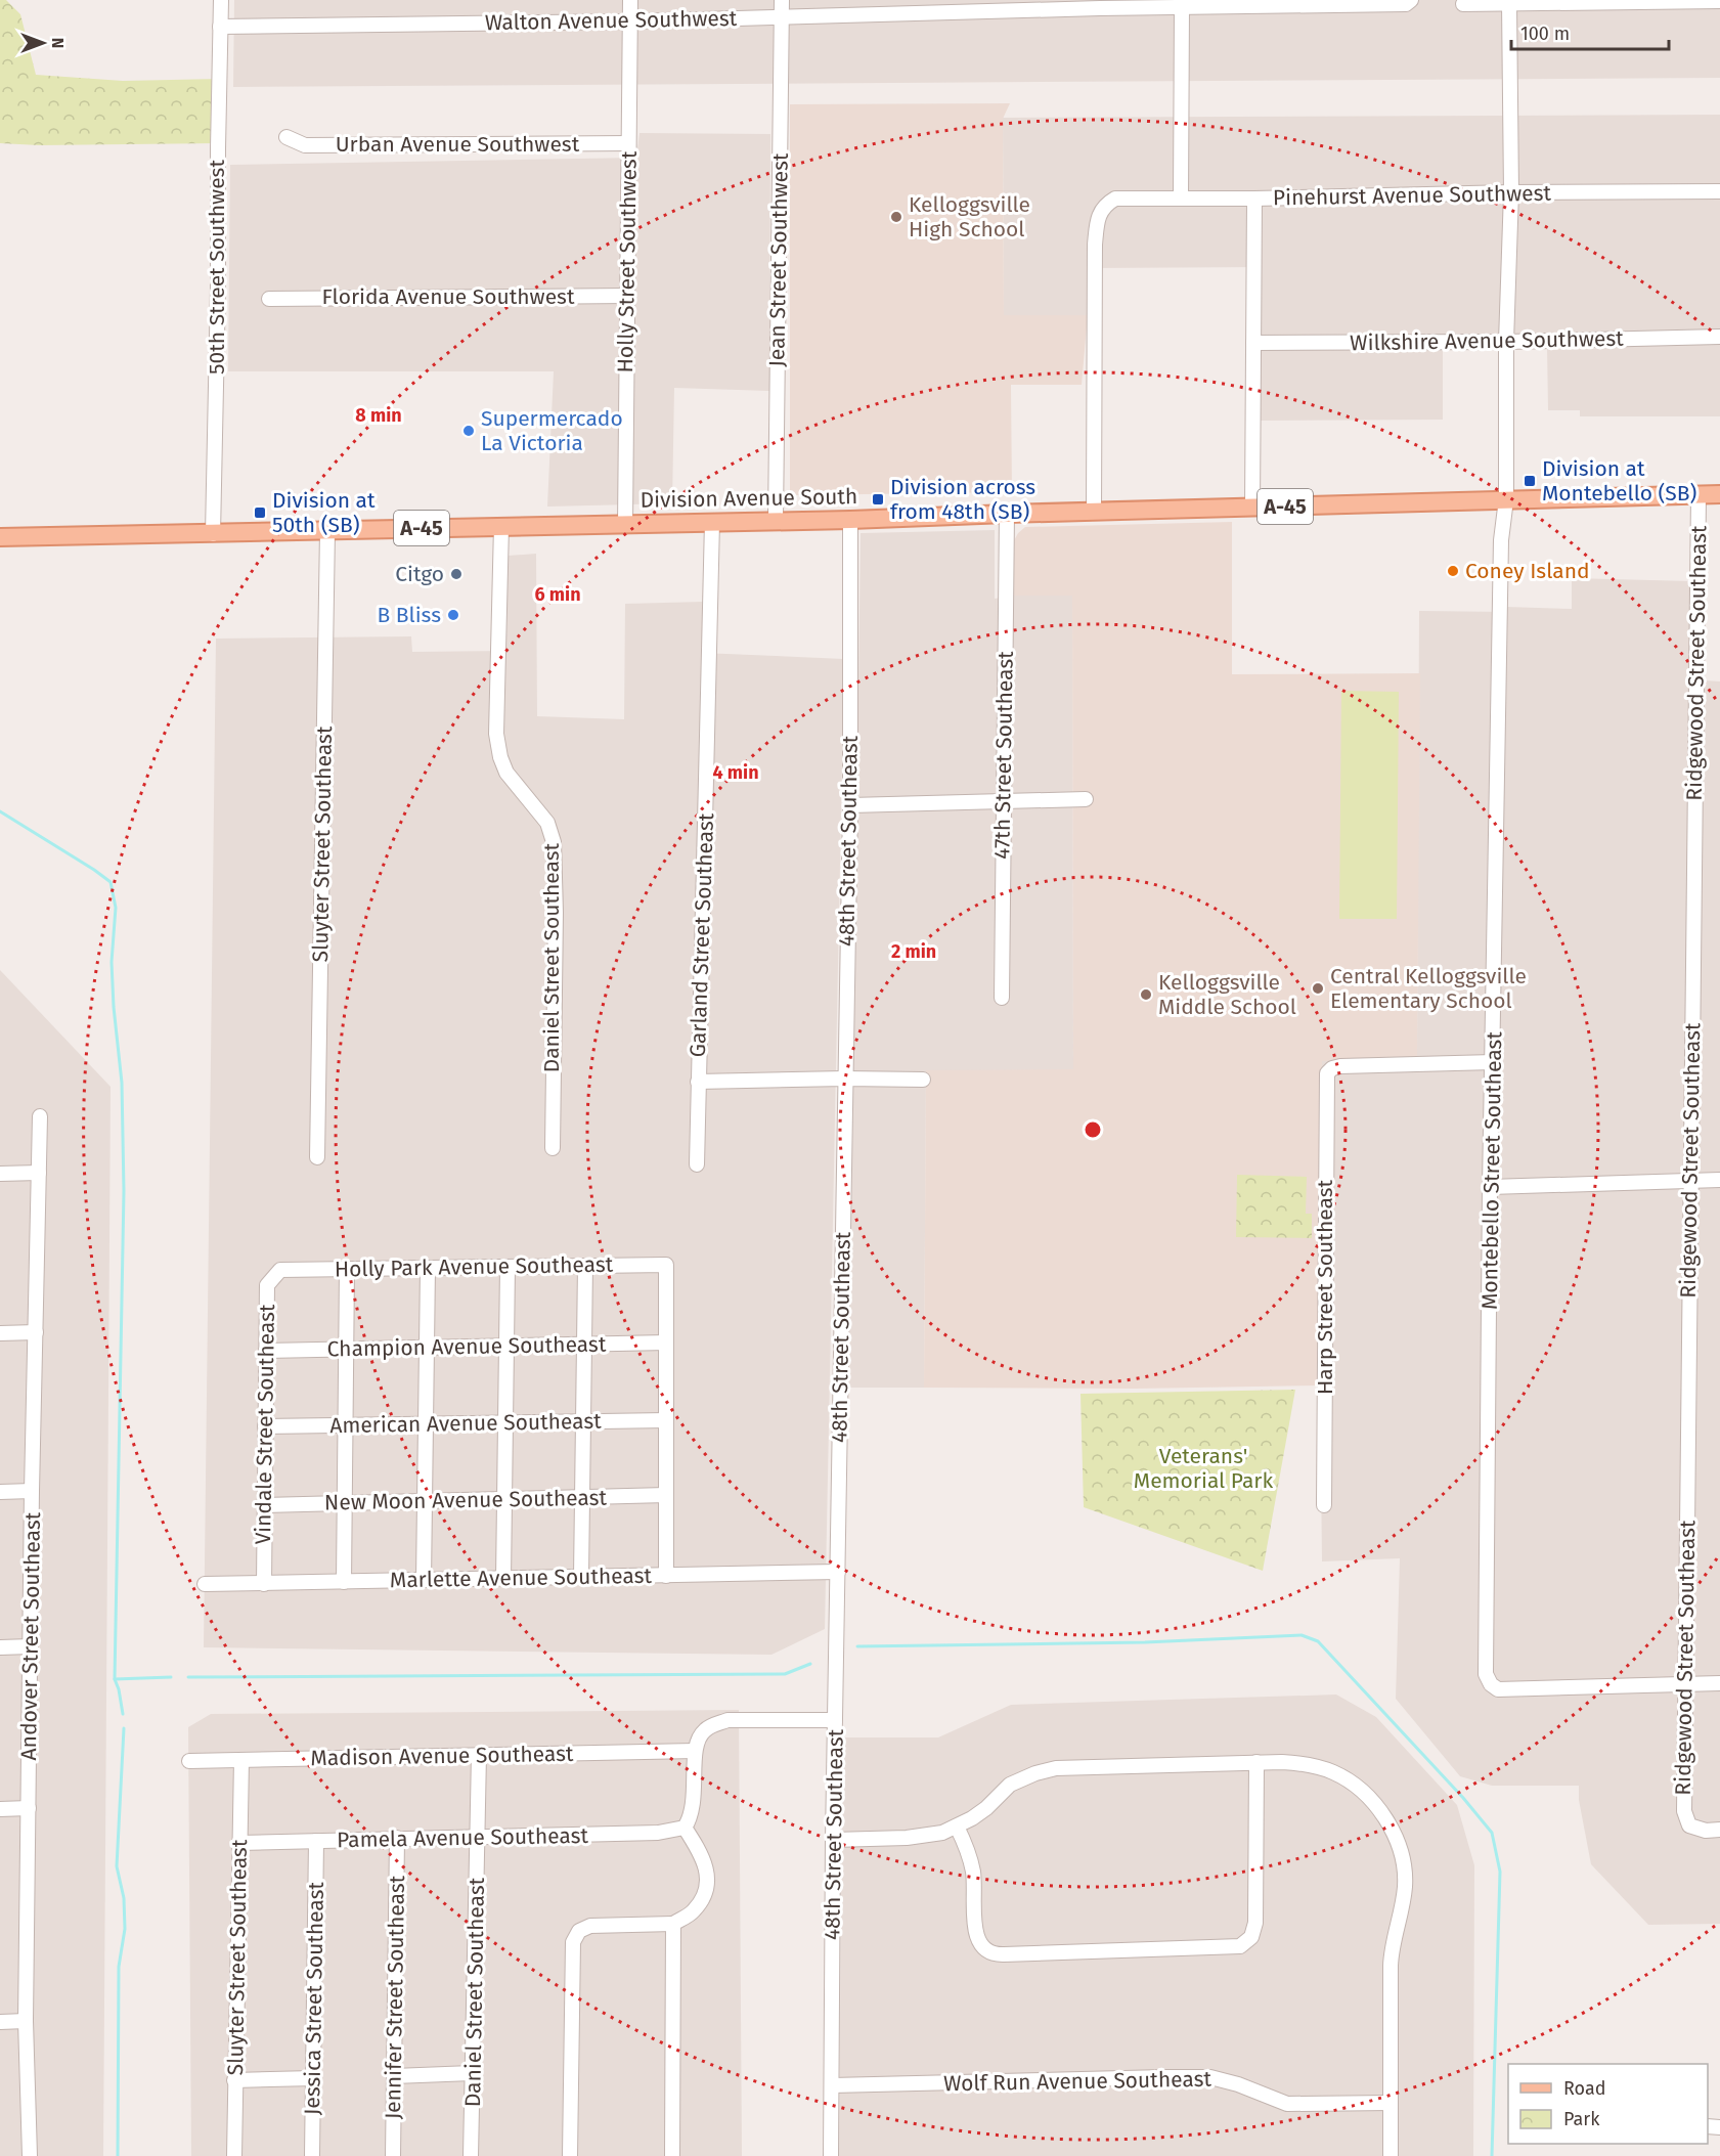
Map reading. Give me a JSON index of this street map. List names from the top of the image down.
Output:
{
  "streets": {
    "main road": ["Division Avenue South", "A-45"],
    "street": [
      "Walton Avenue Southwest",
      "Urban Avenue Southwest",
      "Pinehurst Avenue Southwest",
      "Jean Street Southwest",
      "Holly Street Southwest",
      "50th Street Southwest",
      "Florida Avenue Southwest",
      "Wilkshire Avenue Southwest",
      "Ridgewood Street Southeast",
      "47th Street Southeast",
      "48th Street Southeast",
      "Sluyter Street Southeast",
      "Garland Street Southeast",
      "Daniel Street Southeast",
      "Montebello Street Southeast",
      "Holly Park Avenue Southeast",
      "Harp Street Southeast",
      "Champion Avenue Southeast",
      "American Avenue Southeast",
      "Vindale Street Southeast",
      "New Moon Avenue Southeast",
      "Marlette Avenue Southeast",
      "Andover Street Southeast",
      "Madison Avenue Southeast",
      "Pamela Avenue Southeast",
      "Jennifer Street Southeast",
      "Jessica Street Southeast",
      "Wolf Run Avenue Southeast"
    ]
  },
  "crossings": [
    ["Walton Avenue Southwest", "Jean Street Southwest"],
    ["Walton Avenue Southwest", "Holly Street Southwest"],
    ["Walton Avenue Southwest", "50th Street Southwest"],
    ["Urban Avenue Southwest", "Holly Street Southwest"],
    ["Pinehurst Avenue Southwest", "Division Avenue South"],
    ["Pinehurst Avenue Southwest", "Montebello Street Southeast"],
    ["Jean Street Southwest", "Division Avenue South"],
    ["Holly Street Southwest", "Florida Avenue Southwest"],
    ["Holly Street Southwest", "Division Avenue South"],
    ["50th Street Southwest", "Division Avenue South"],
    ["Wilkshire Avenue Southwest", "Montebello Street Southeast"],
    ["Division Avenue South", "Ridgewood Street Southeast"],
    ["Division Avenue South", "47th Street Southeast"],
    ["Division Avenue South", "48th Street Southeast"],
    ["Division Avenue South", "Sluyter Street Southeast"],
    ["Division Avenue South", "Garland Street Southeast"],
    ["Division Avenue South", "Daniel Street Southeast"],
    ["Division Avenue South", "Montebello Street Southeast"],
    ["Ridgewood Street Southeast", "Montebello Street Southeast"],
    ["48th Street Southeast", "Marlette Avenue Southeast"],
    ["48th Street Southeast", "Wolf Run Avenue Southeast"],
    ["Sluyter Street Southeast", "Madison Avenue Southeast"],
    ["Sluyter Street Southeast", "Pamela Avenue Southeast"],
    ["Daniel Street Southeast", "Madison Avenue Southeast"],
    ["Daniel Street Southeast", "Pamela Avenue Southeast"],
    ["Montebello Street Southeast", "Harp Street Southeast"],
    ["Holly Park Avenue Southeast", "Champion Avenue Southeast"],
    ["Holly Park Avenue Southeast", "Vindale Street Southeast"],
    ["Champion Avenue Southeast", "Vindale Street Southeast"],
    ["American Avenue Southeast", "Vindale Street Southeast"],
    ["Vindale Street Southeast", "New Moon Avenue Southeast"],
    ["Vindale Street Southeast", "Marlette Avenue Southeast"],
    ["Pamela Avenue Southeast", "Jennifer Street Southeast"],
    ["Pamela Avenue Southeast", "Jessica Street Southeast"]
  ],
  "parks": ["Veterans' Memorial Park"],
  "places": {
    "other": [
      "Kelloggsville High School",
      "Supermercado La Victoria",
      "Coney Island",
      "Citgo",
      "B Bliss",
      "Central Kelloggsville Elementary School",
      "Kelloggsville Middle School"
    ],
    "transit": ["Division at Montebello (SB)", "Division across from 48th (SB)", "Division at 50th (SB)"]
  },
  "legend": ["Road", "Park"],
  "scale_bar": "100 m",
  "north": "right",
  "rings": [
    "8 min",
    "6 min",
    "4 min",
    "2 min"
  ]
}
